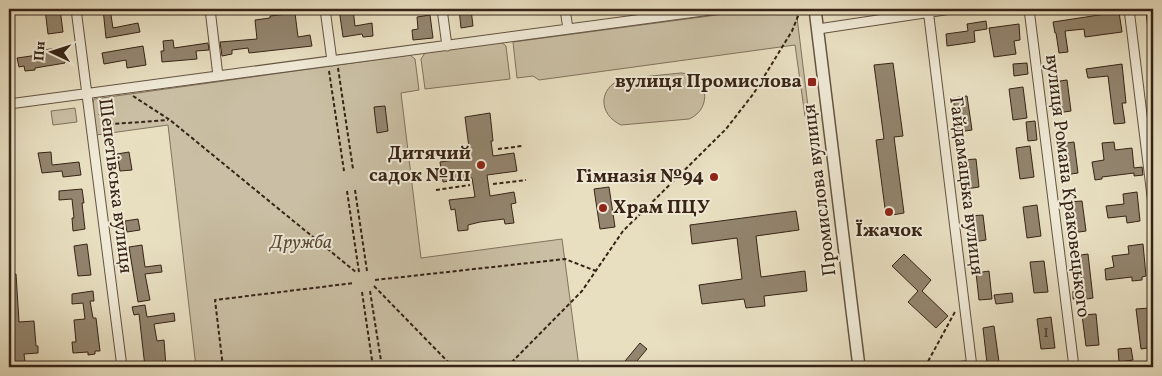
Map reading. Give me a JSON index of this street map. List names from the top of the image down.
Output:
{
  "streets": {
    "street": [
      "Шепетівська вулиця",
      "Гайдамацька вулиця",
      "вулиця Романа Краковецького",
      "Промислова вулиця"
    ]
  },
  "parks": ["Дружба"],
  "places": {
    "transit": ["вулиця Промислова"],
    "other": [
      "Дитячий садок №111",
      "Гімназія №94",
      "Храм ПЦУ",
      "Їжачок"
    ]
  },
  "house_numbers": ["1"],
  "north": "left"
}
